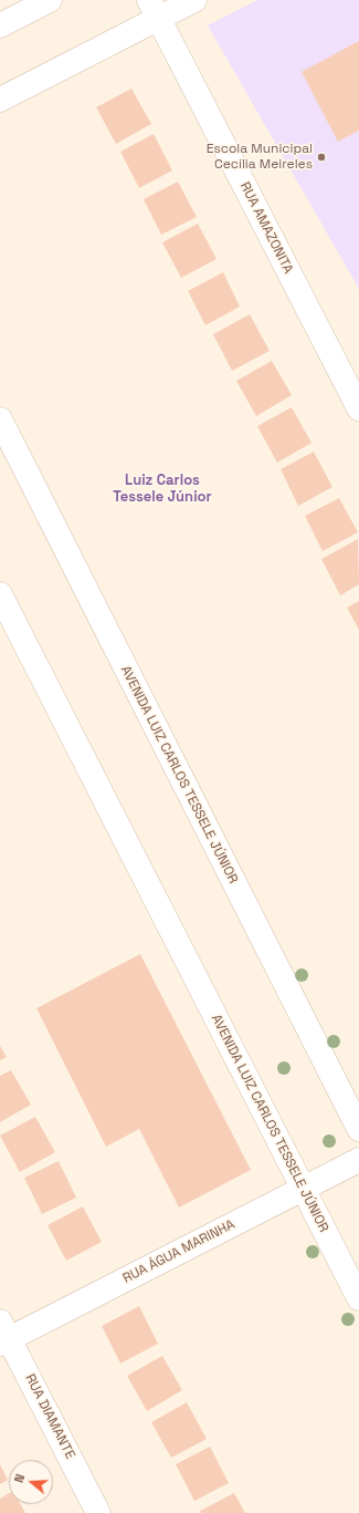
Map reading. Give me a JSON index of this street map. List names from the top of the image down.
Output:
{
  "streets": {
    "street": [
      "RUA AMAZONITA",
      "AVENIDA LUIZ CARLOS TESSELE JÚNIOR",
      "RUA ÁGUA MARINHA",
      "RUA DIAMANTE"
    ]
  },
  "crossings": [
    ["AVENIDA LUIZ CARLOS TESSELE JÚNIOR", "RUA ÁGUA MARINHA"],
    ["RUA ÁGUA MARINHA", "RUA DIAMANTE"]
  ],
  "districts": ["Luiz Carlos Tessele Júnior"],
  "places": ["Escola Municipal Cecília Meireles"],
  "north": "left"
}
